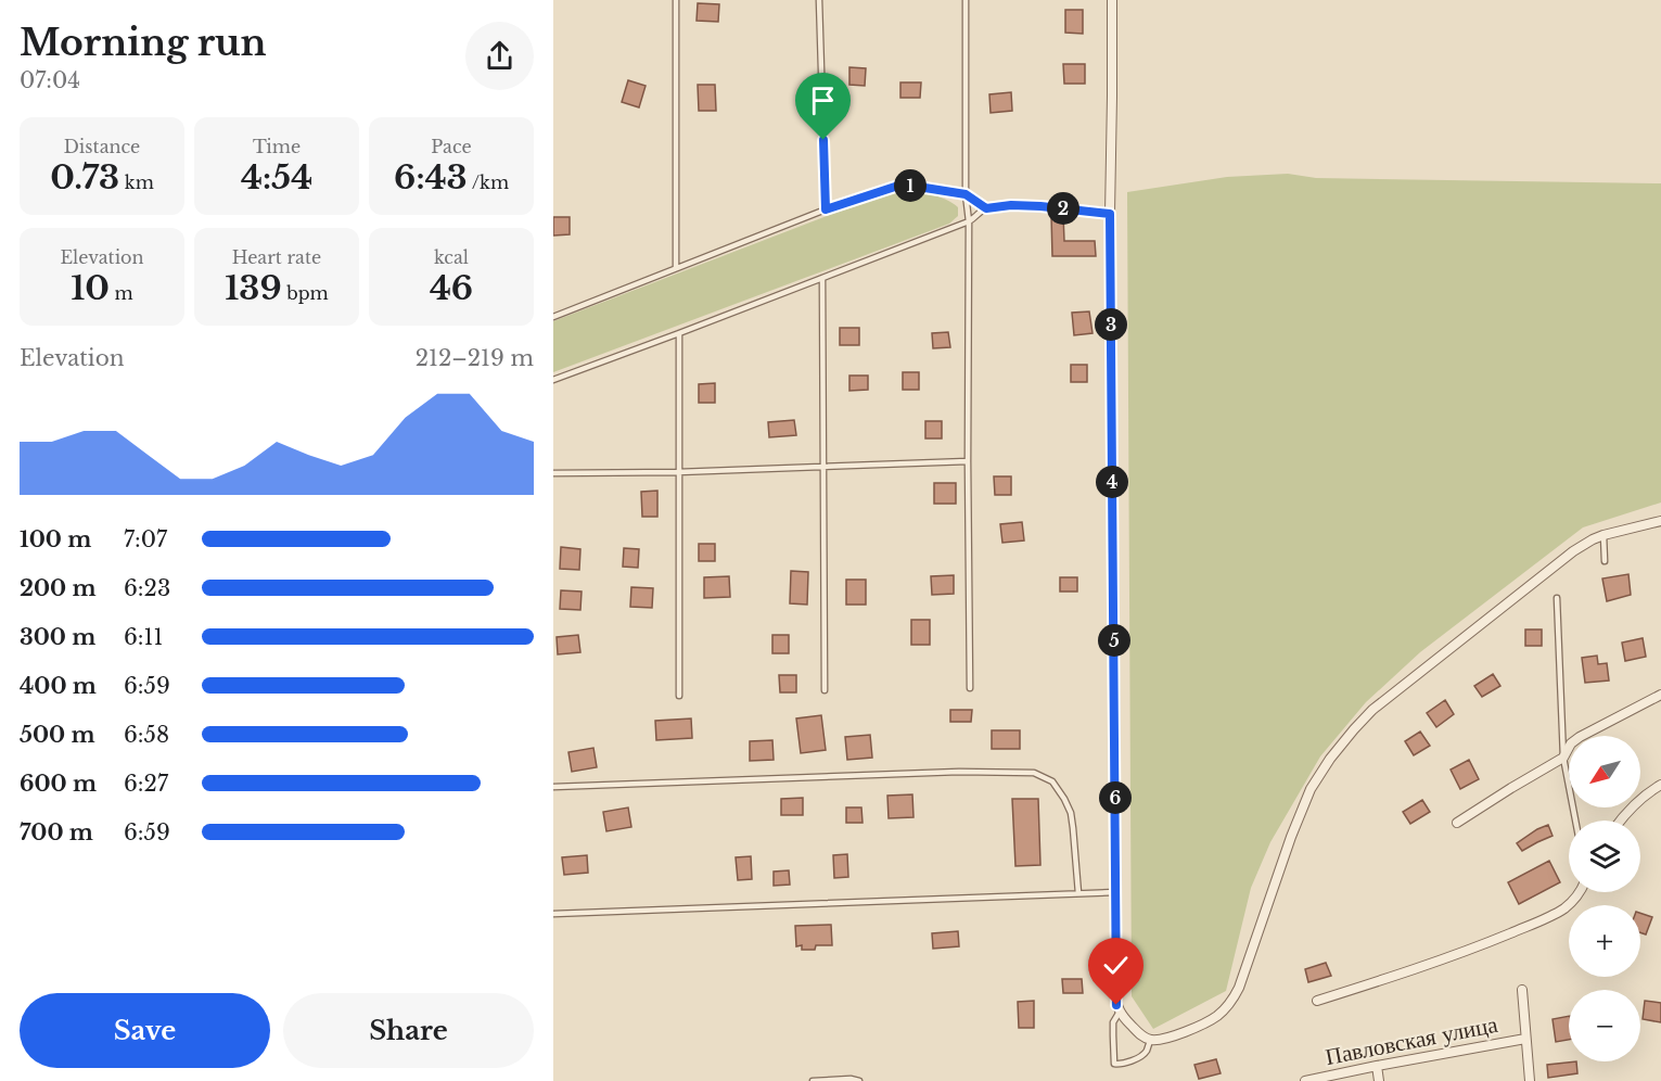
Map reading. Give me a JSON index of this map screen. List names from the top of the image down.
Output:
{
  "streets": {
    "street": ["Павловская улица"]
  },
  "north": "bottom left",
  "page": {
    "heading": ["Morning run", "07:04"],
    "stats": [
      ["Distance", "0.73 km"],
      ["Time", "4:54"],
      ["Pace", "6:43 /km"],
      ["Elevation", "10 m"],
      ["Heart rate", "139 bpm"],
      ["kcal", "46"]
    ],
    "pins": [
      "1",
      "2",
      "3",
      "4",
      "5",
      "6"
    ],
    "chart": ["Elevation", "212–219 m"],
    "list": [
      {
        "name": "100 m",
        "note": "7:07"
      },
      {
        "name": "200 m",
        "note": "6:23"
      },
      {
        "name": "300 m",
        "note": "6:11"
      },
      {
        "name": "400 m",
        "note": "6:59"
      },
      {
        "name": "500 m",
        "note": "6:58"
      },
      {
        "name": "600 m",
        "note": "6:27"
      },
      {
        "name": "700 m",
        "note": "6:59"
      }
    ],
    "map_buttons": ["+", "−"],
    "buttons": ["Save", "Share"]
  }
}
